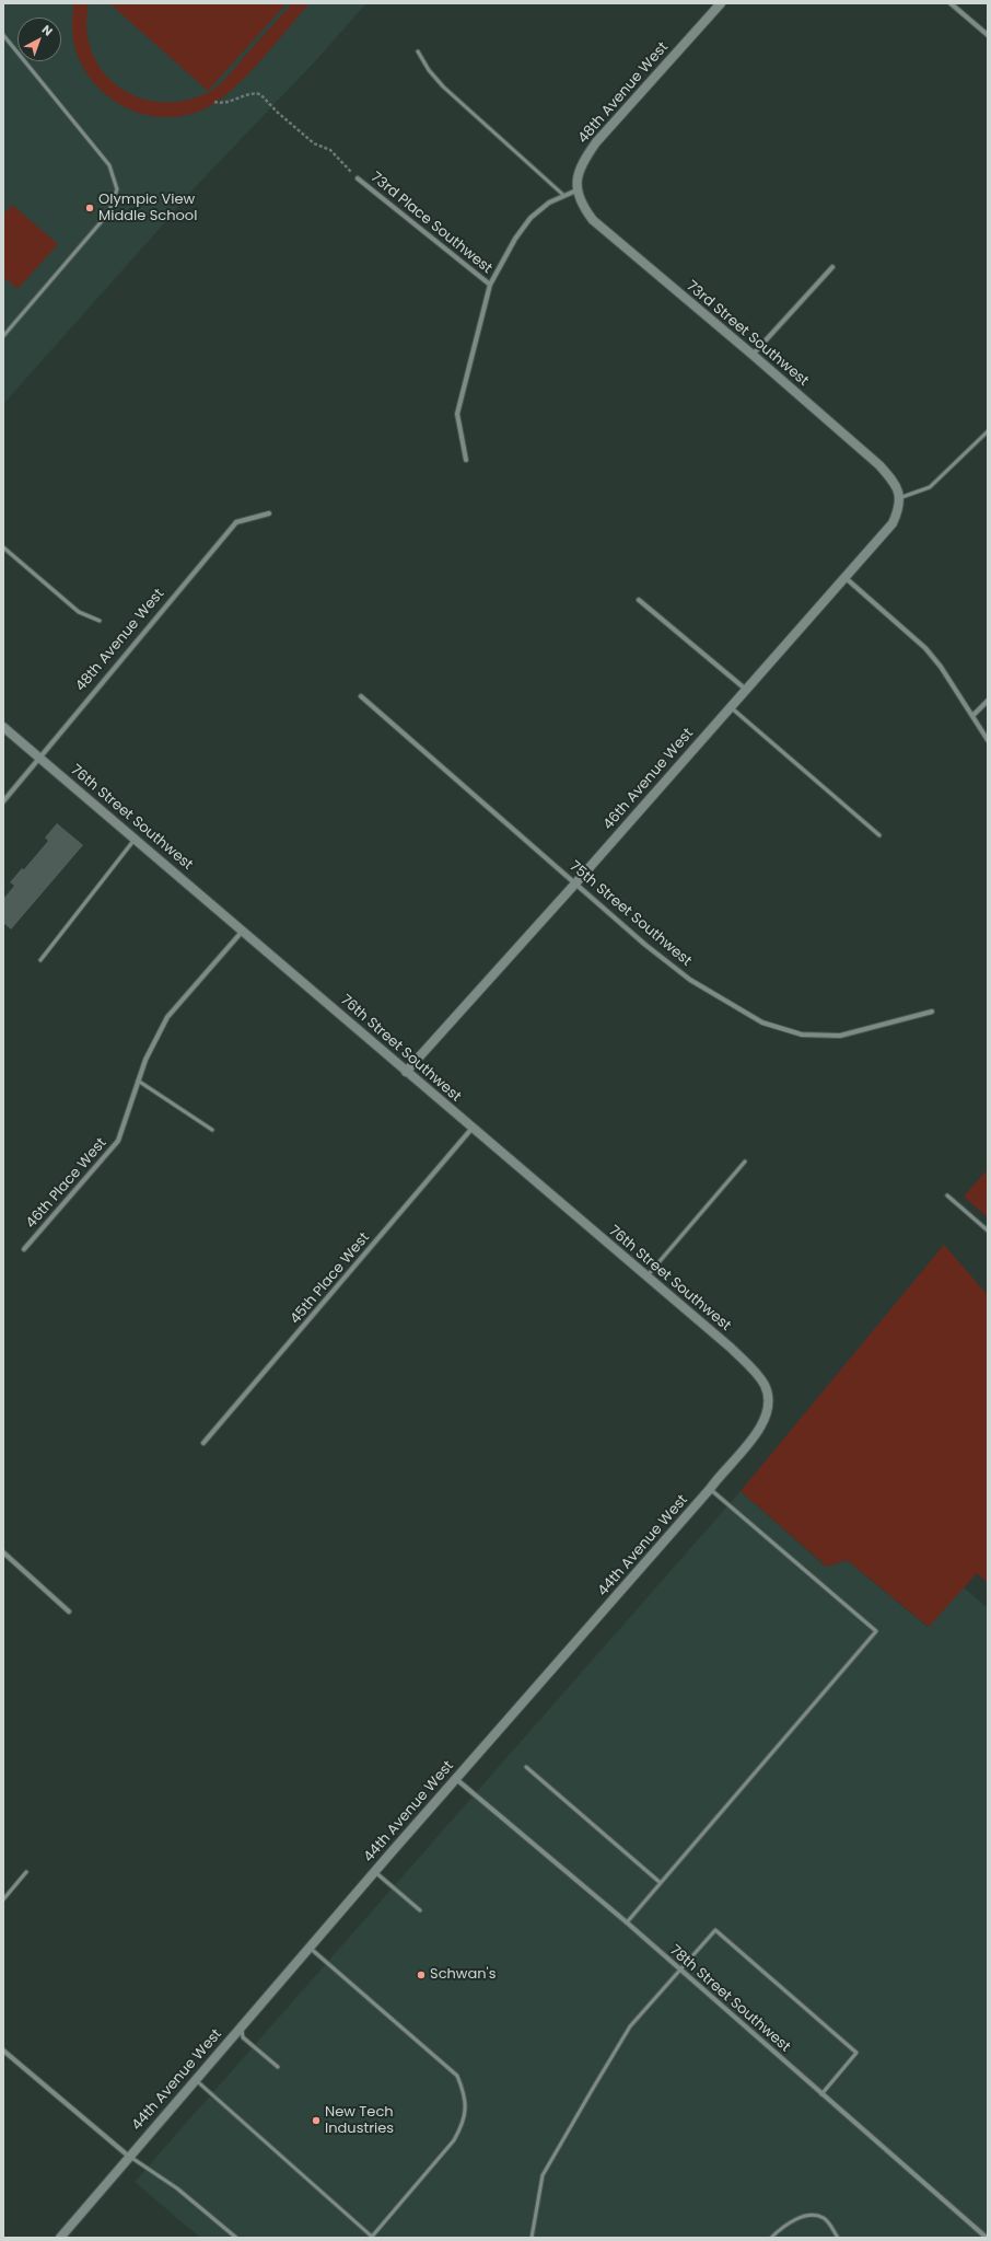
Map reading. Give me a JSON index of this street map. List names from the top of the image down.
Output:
{
  "streets": {
    "street": [
      "48th Avenue West",
      "73rd Place Southwest",
      "73rd Street Southwest",
      "46th Avenue West",
      "76th Street Southwest",
      "75th Street Southwest",
      "46th Place West",
      "45th Place West",
      "44th Avenue West",
      "78th Street Southwest"
    ]
  },
  "crossings": [
    ["48th Avenue West", "73rd Street Southwest"],
    ["48th Avenue West", "76th Street Southwest"],
    ["73rd Street Southwest", "46th Avenue West"],
    ["46th Avenue West", "76th Street Southwest"],
    ["46th Avenue West", "75th Street Southwest"],
    ["76th Street Southwest", "46th Place West"],
    ["76th Street Southwest", "45th Place West"],
    ["76th Street Southwest", "44th Avenue West"],
    ["44th Avenue West", "78th Street Southwest"]
  ],
  "places": ["Olympic View Middle School", "Schwan's", "New Tech Industries"],
  "north": "top right"
}
